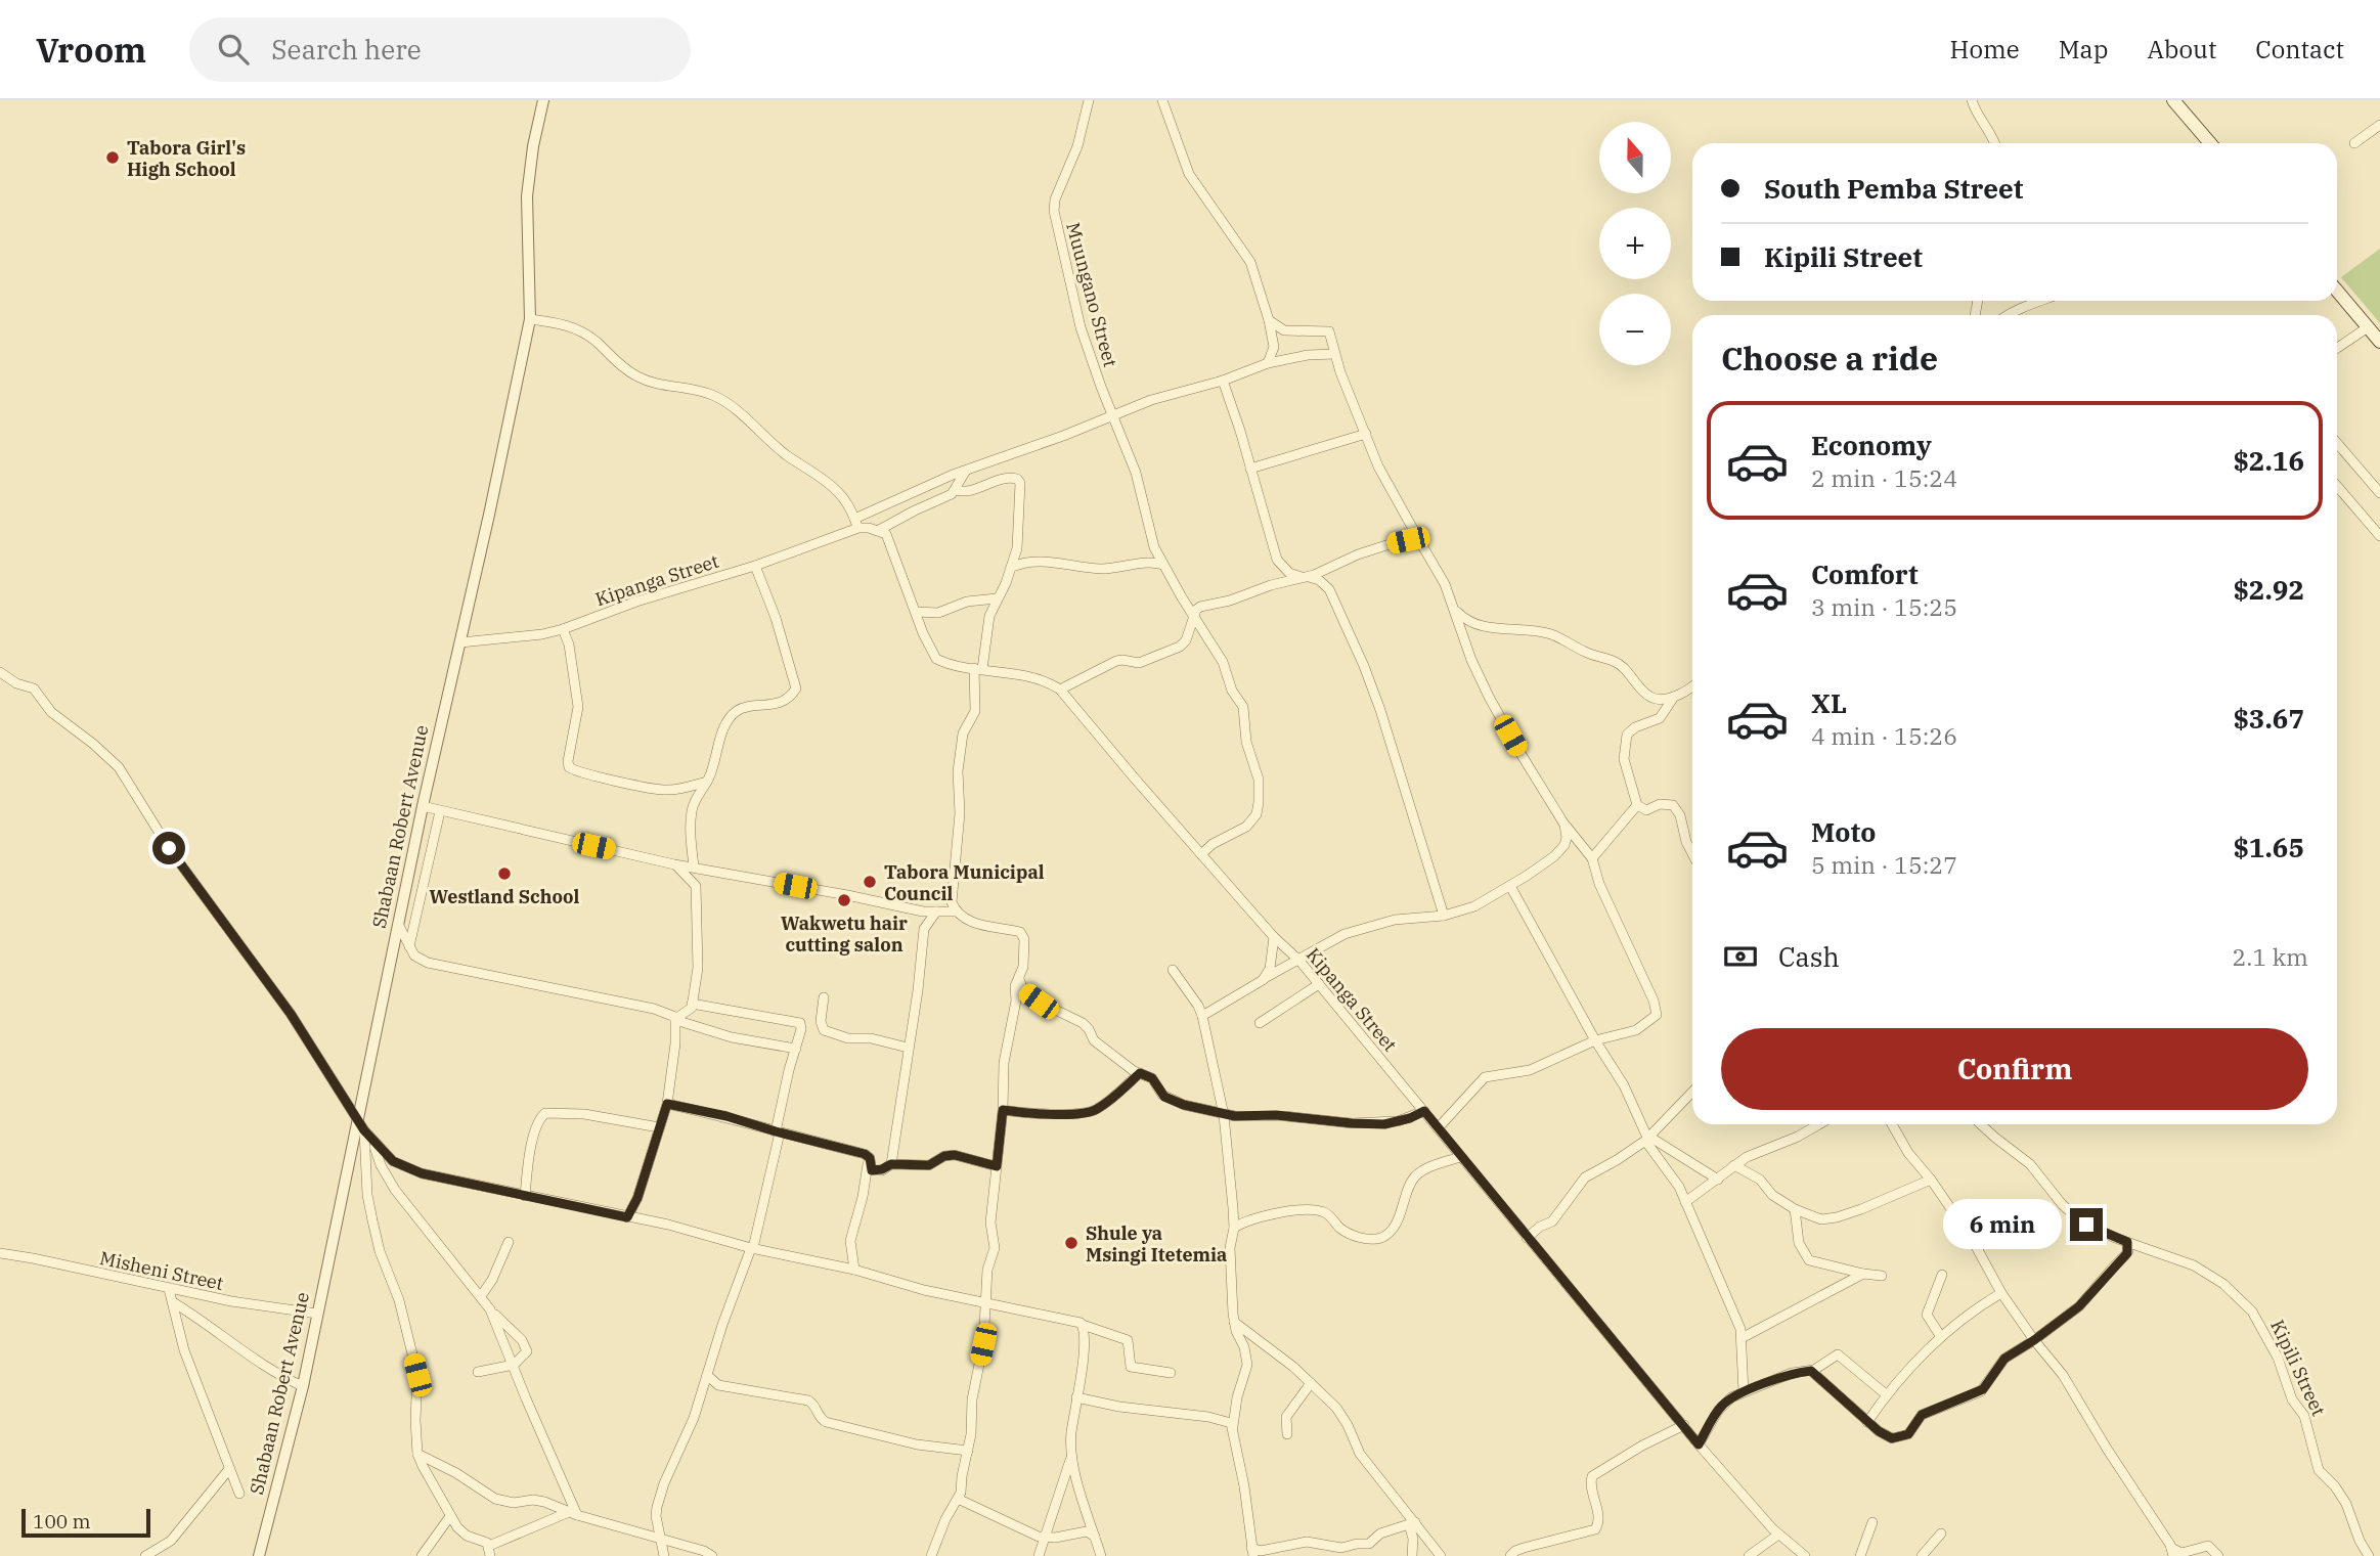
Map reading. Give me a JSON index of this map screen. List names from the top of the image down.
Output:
{
  "streets": {
    "street": [
      "Muungano Street",
      "Kipanga Street",
      "Shabaan Robert Avenue",
      "Misheni Street",
      "Kipili Street"
    ]
  },
  "crossings": [
    ["Muungano Street", "Kipanga Street"],
    ["Kipanga Street", "Shabaan Robert Avenue"],
    ["Shabaan Robert Avenue", "Misheni Street"]
  ],
  "places": [
    "Tabora Girl's High School",
    "Westland School",
    "Tabora Municipal Council",
    "Wakwetu hair cutting salon",
    "Shule ya Msingi Itetemia"
  ],
  "scale_bar": "100 m",
  "north": "top",
  "page": {
    "header": "Vroom",
    "search": "Search here",
    "nav": [
      "Home",
      "Map",
      "About",
      "Contact"
    ],
    "map_buttons": ["+", "−"],
    "banner": ["South Pemba Street", "Kipili Street"],
    "heading": "Choose a ride",
    "list": [
      {
        "name": "Economy",
        "note": "2 min · 15:24",
        "value": "$2.16"
      },
      {
        "name": "Comfort",
        "note": "3 min · 15:25",
        "value": "$2.92"
      },
      {
        "name": "XL",
        "note": "4 min · 15:26",
        "value": "$3.67"
      },
      {
        "name": "Moto",
        "note": "5 min · 15:27",
        "value": "$1.65"
      }
    ],
    "pay": ["Cash", "2.1 km"],
    "buttons": "Confirm",
    "bubble": "6 min",
    "scale": "100 m"
  }
}
